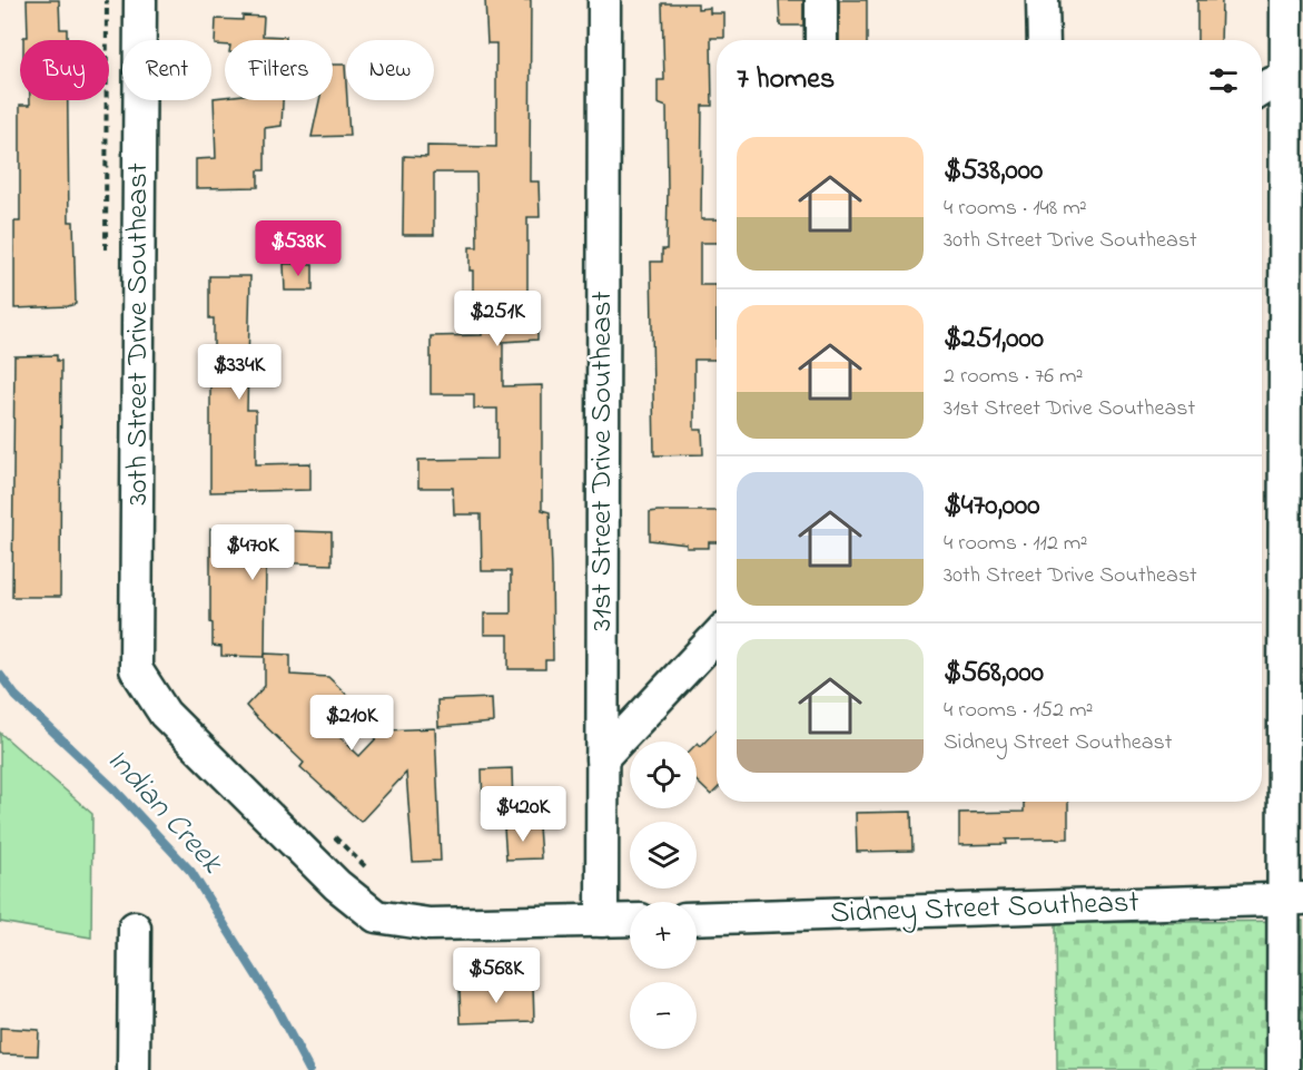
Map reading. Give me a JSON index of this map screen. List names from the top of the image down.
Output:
{
  "streets": {
    "street": ["30th Street Drive Southeast", "31st Street Drive Southeast", "Sidney Street Southeast"]
  },
  "crossings": [
    ["30th Street Drive Southeast", "31st Street Drive Southeast"]
  ],
  "water": ["Indian Creek"],
  "page": {
    "chip": [
      "Buy",
      "Rent",
      "Filters",
      "New"
    ],
    "heading": "7 homes",
    "list": [
      {
        "name": "$538,000",
        "note": "4 rooms · 148 m² · 30th Street Drive Southeast"
      },
      {
        "name": "$251,000",
        "note": "2 rooms · 76 m² · 31st Street Drive Southeast"
      },
      {
        "name": "$470,000",
        "note": "4 rooms · 112 m² · 30th Street Drive Southeast"
      },
      {
        "name": "$568,000",
        "note": "4 rooms · 152 m² · Sidney Street Southeast"
      }
    ],
    "price": [
      "$538K",
      "$251K",
      "$334K",
      "$470K",
      "$210K",
      "$420K",
      "$568K"
    ],
    "map_buttons": ["+", "−"]
  }
}
